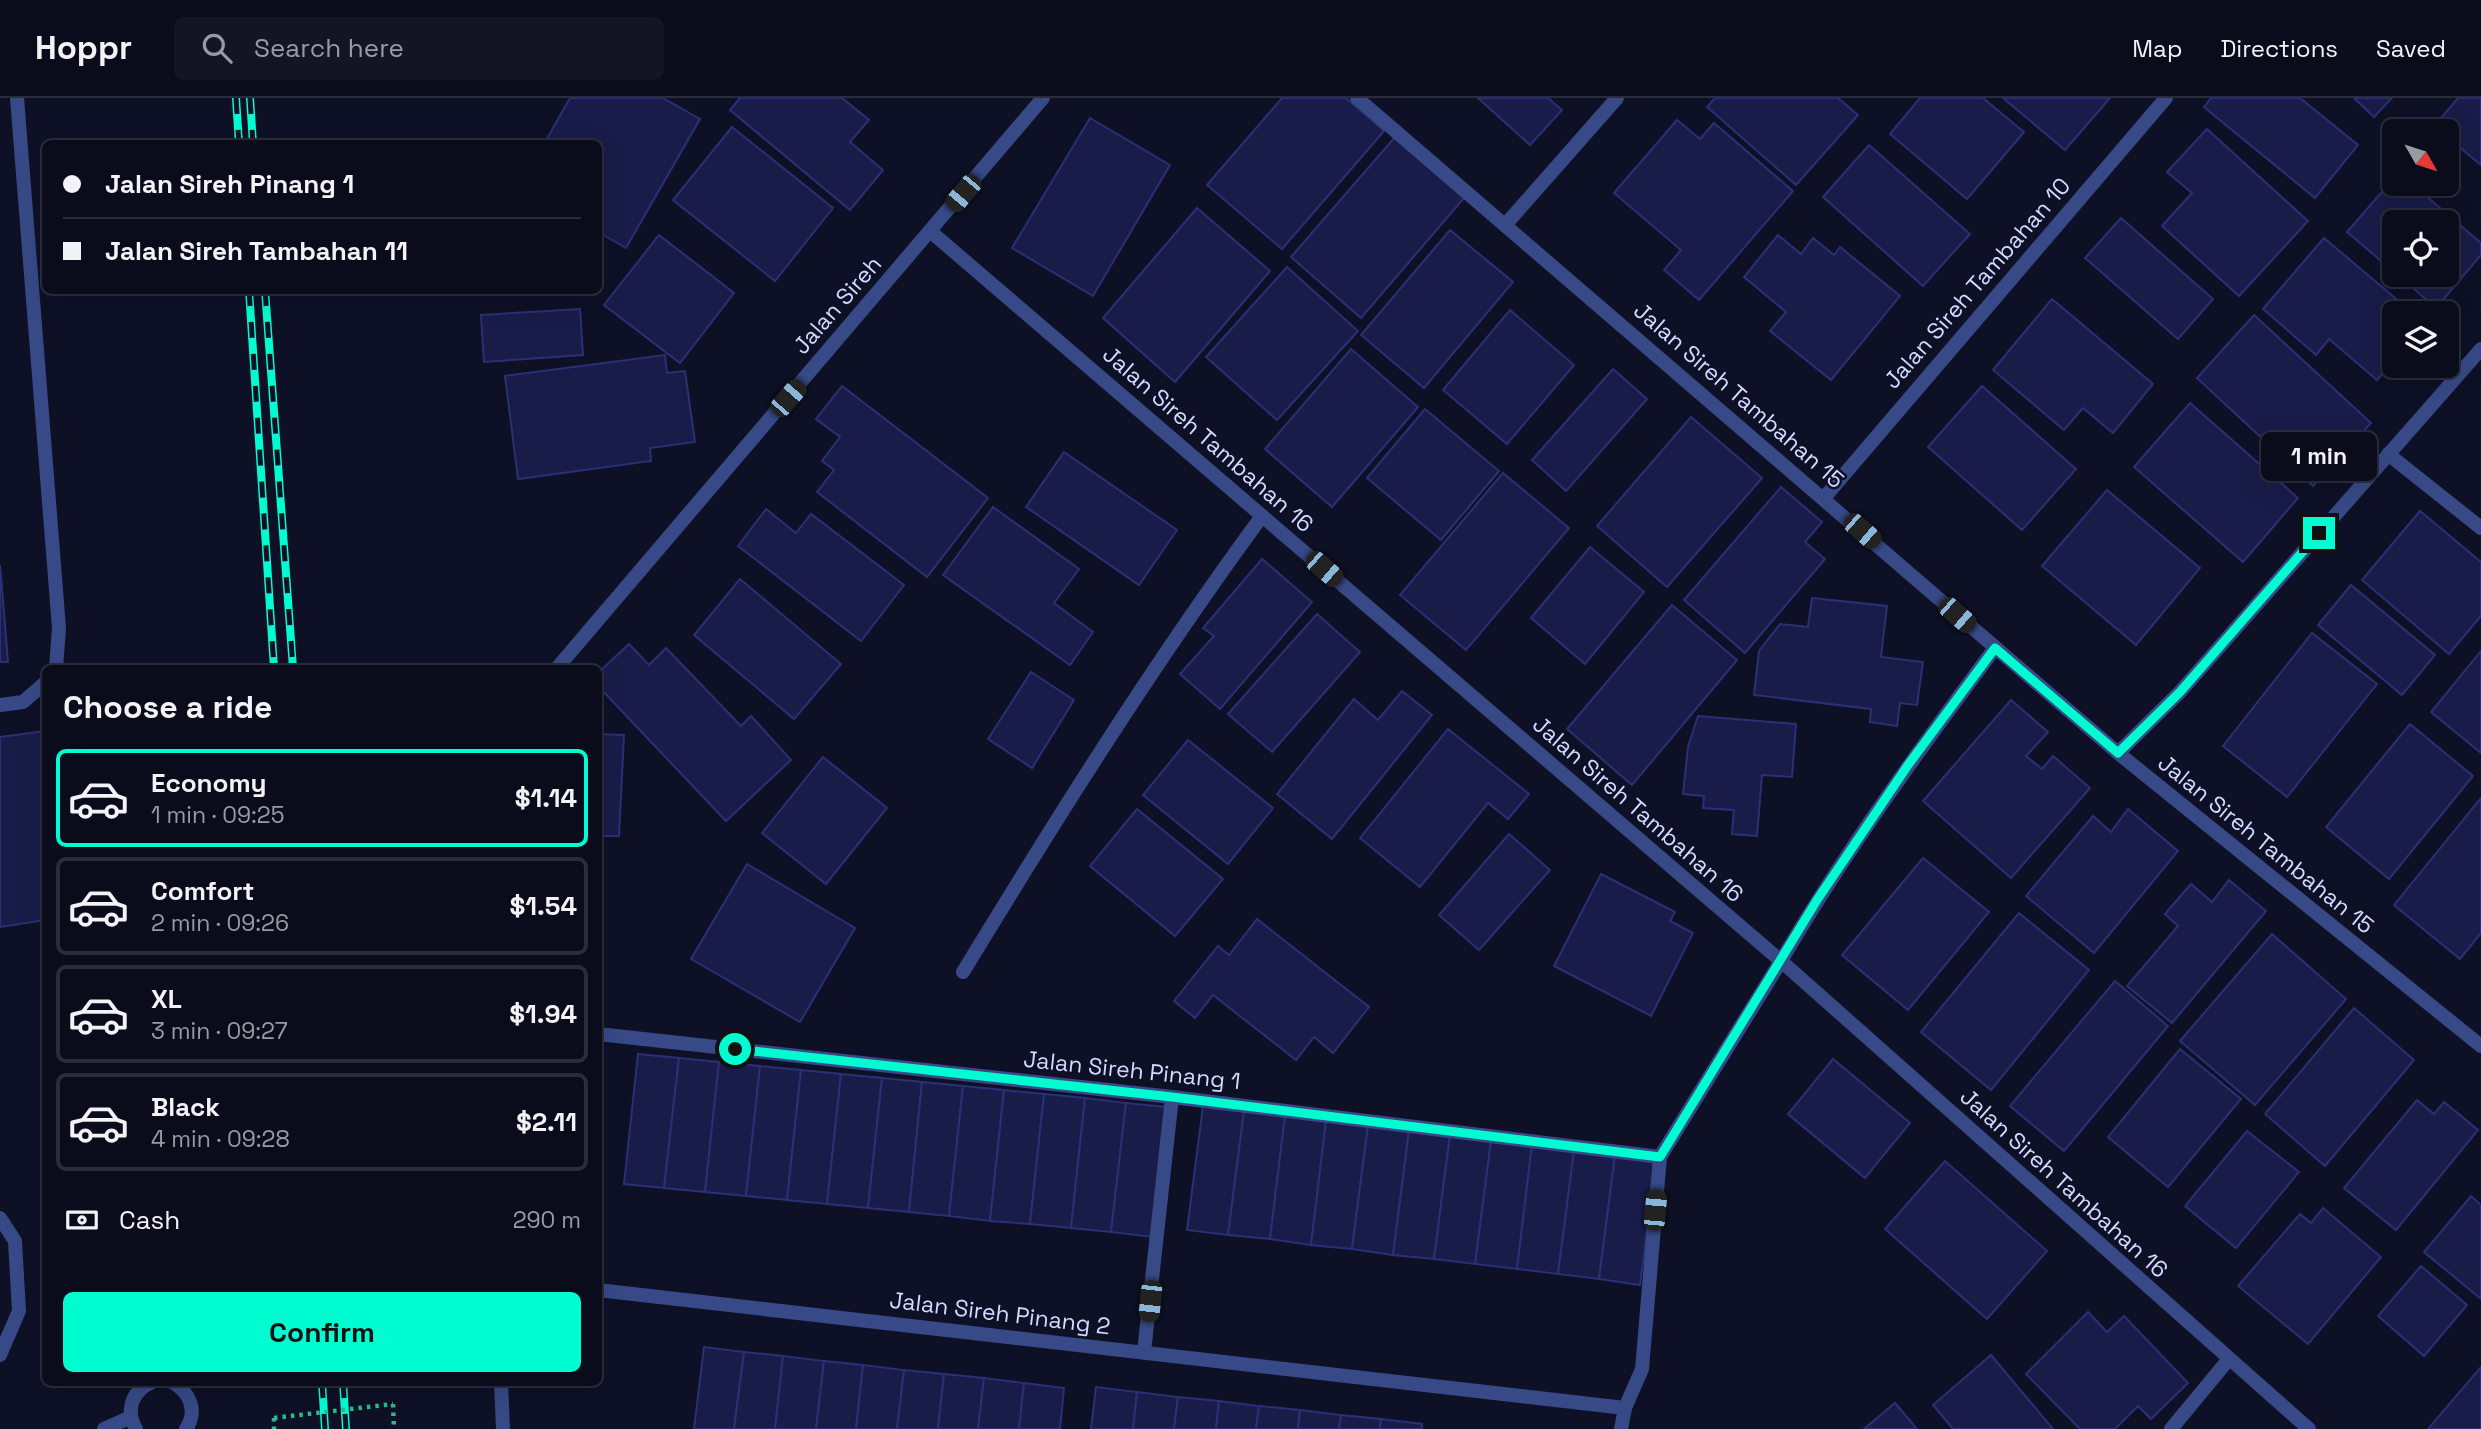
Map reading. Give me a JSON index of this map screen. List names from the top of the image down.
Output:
{
  "streets": {
    "street": [
      "Jalan Sireh Tambahan 10",
      "Jalan Sireh",
      "Jalan Sireh Tambahan 15",
      "Jalan Sireh Tambahan 16",
      "Jalan Sireh Pinang 1",
      "Jalan Sireh Pinang 2"
    ]
  },
  "crossings": [
    ["Jalan Sireh Tambahan 10", "Jalan Sireh Tambahan 15"],
    ["Jalan Sireh", "Jalan Sireh Tambahan 16"]
  ],
  "north": "bottom right",
  "page": {
    "header": "Hoppr",
    "search": "Search here",
    "nav": ["Map", "Directions", "Saved"],
    "banner": ["Jalan Sireh Pinang 1", "Jalan Sireh Tambahan 11"],
    "bubble": "1 min",
    "heading": "Choose a ride",
    "list": [
      {
        "name": "Economy",
        "note": "1 min · 09:25",
        "value": "$1.14"
      },
      {
        "name": "Comfort",
        "note": "2 min · 09:26",
        "value": "$1.54"
      },
      {
        "name": "XL",
        "note": "3 min · 09:27",
        "value": "$1.94"
      },
      {
        "name": "Black",
        "note": "4 min · 09:28",
        "value": "$2.11"
      }
    ],
    "pay": ["Cash", "290 m"],
    "buttons": "Confirm"
  }
}
